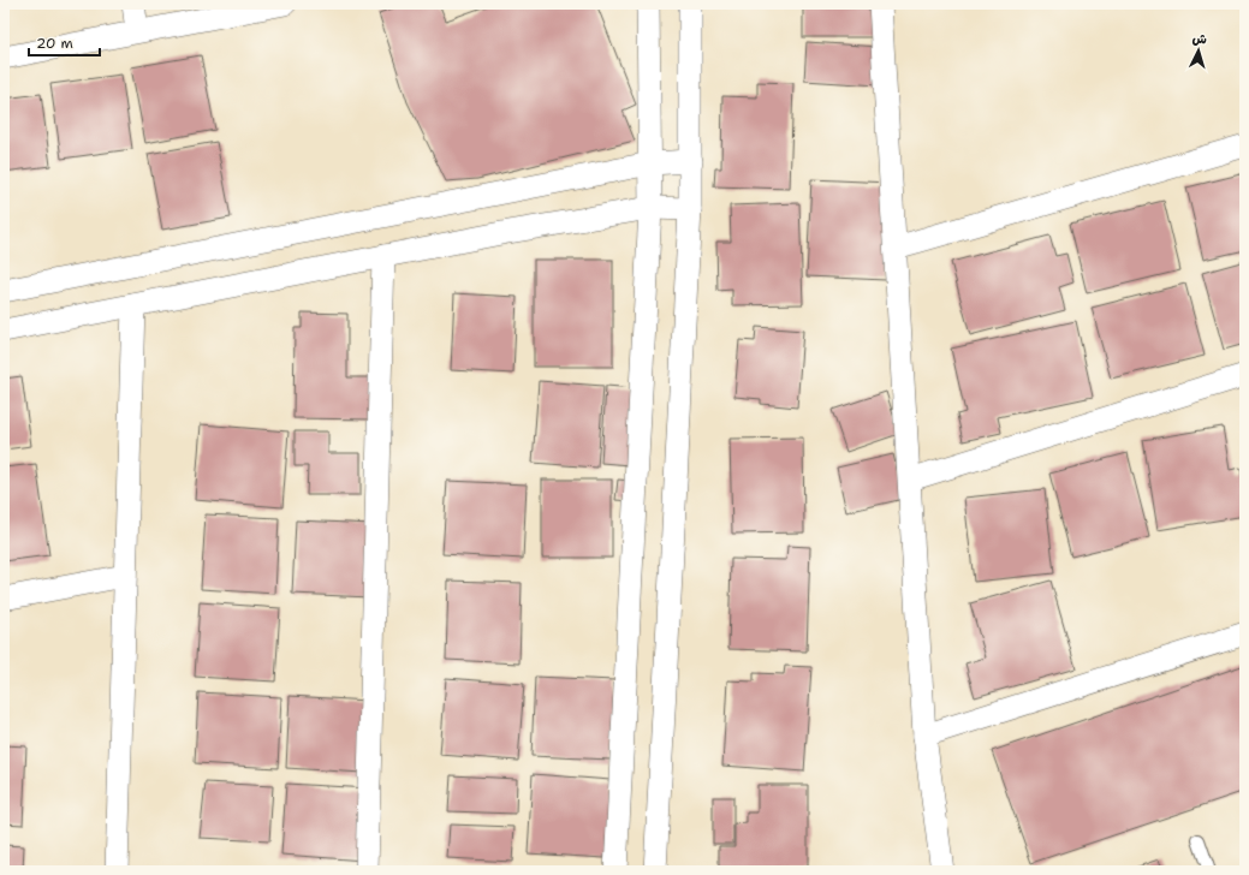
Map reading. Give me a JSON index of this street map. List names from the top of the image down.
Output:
{
  "scale_bar": "20 m",
  "north": "top"
}
